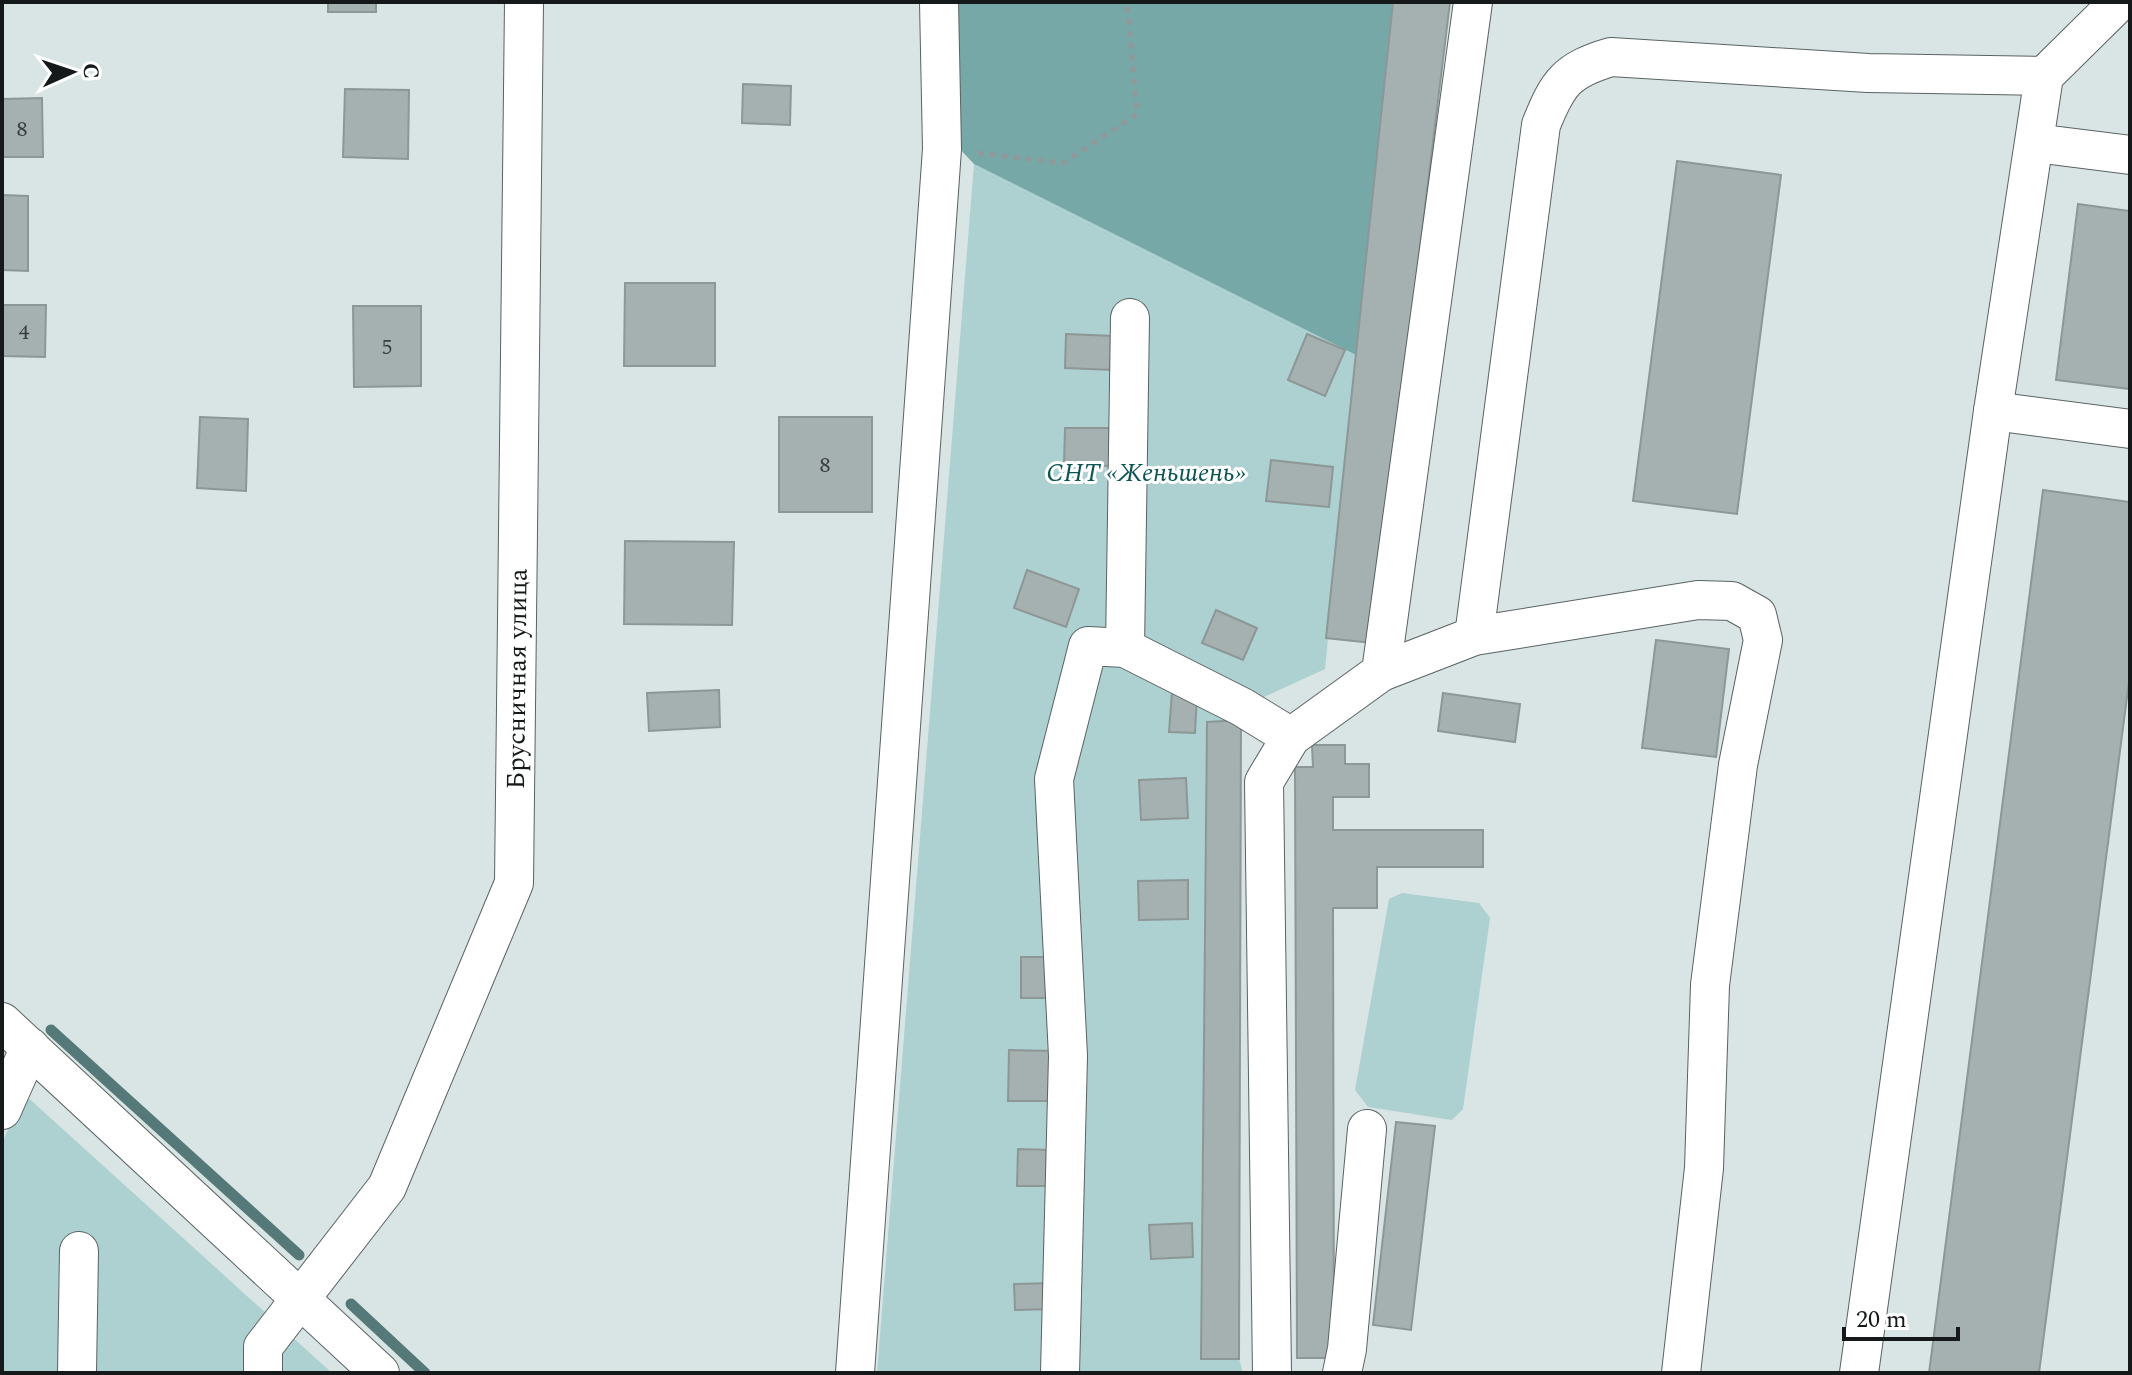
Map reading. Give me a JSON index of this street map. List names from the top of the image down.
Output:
{
  "streets": {
    "street": ["Брусничная улица"]
  },
  "parks": ["СНТ «Женьшень»"],
  "house_numbers": [
    "8",
    "4",
    "5",
    "8"
  ],
  "scale_bar": "20 m",
  "north": "right"
}
